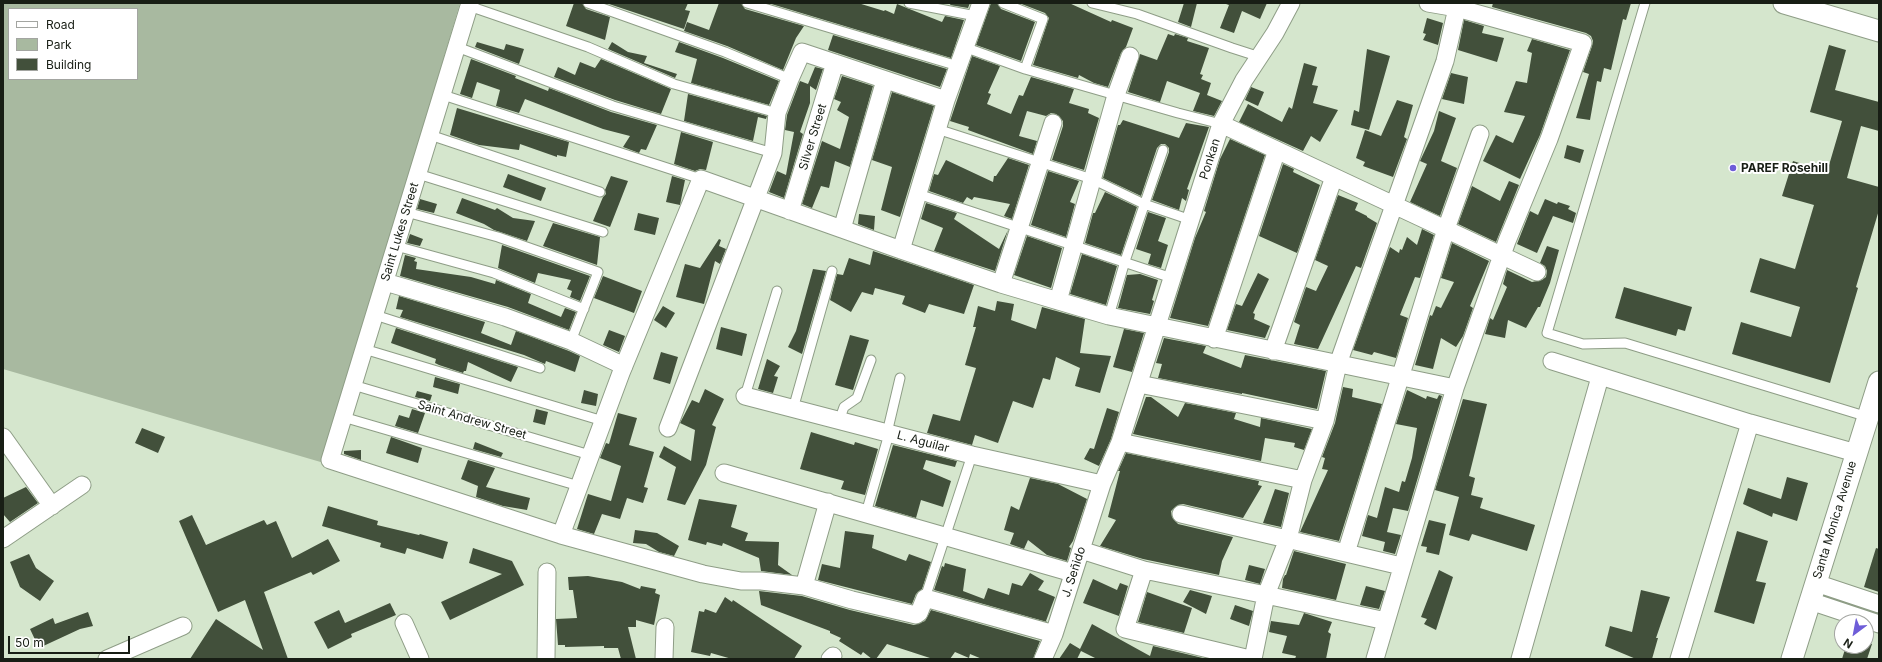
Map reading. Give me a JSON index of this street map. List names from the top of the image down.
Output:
{
  "streets": {
    "street": [
      "Silver Street",
      "Ponkan",
      "Saint Lukes Street",
      "L. Aguilar",
      "Santa Monica Avenue",
      "J. Señido"
    ],
    "lane": ["Saint Andrew Street"]
  },
  "crossings": [
    ["Ponkan", "J. Señido"],
    ["Saint Lukes Street", "Saint Andrew Street"],
    ["L. Aguilar", "J. Señido"]
  ],
  "places": ["PAREF Rosehill"],
  "legend": ["Road", "Park", "Building"],
  "scale_bar": "50 m",
  "north": "bottom left"
}
